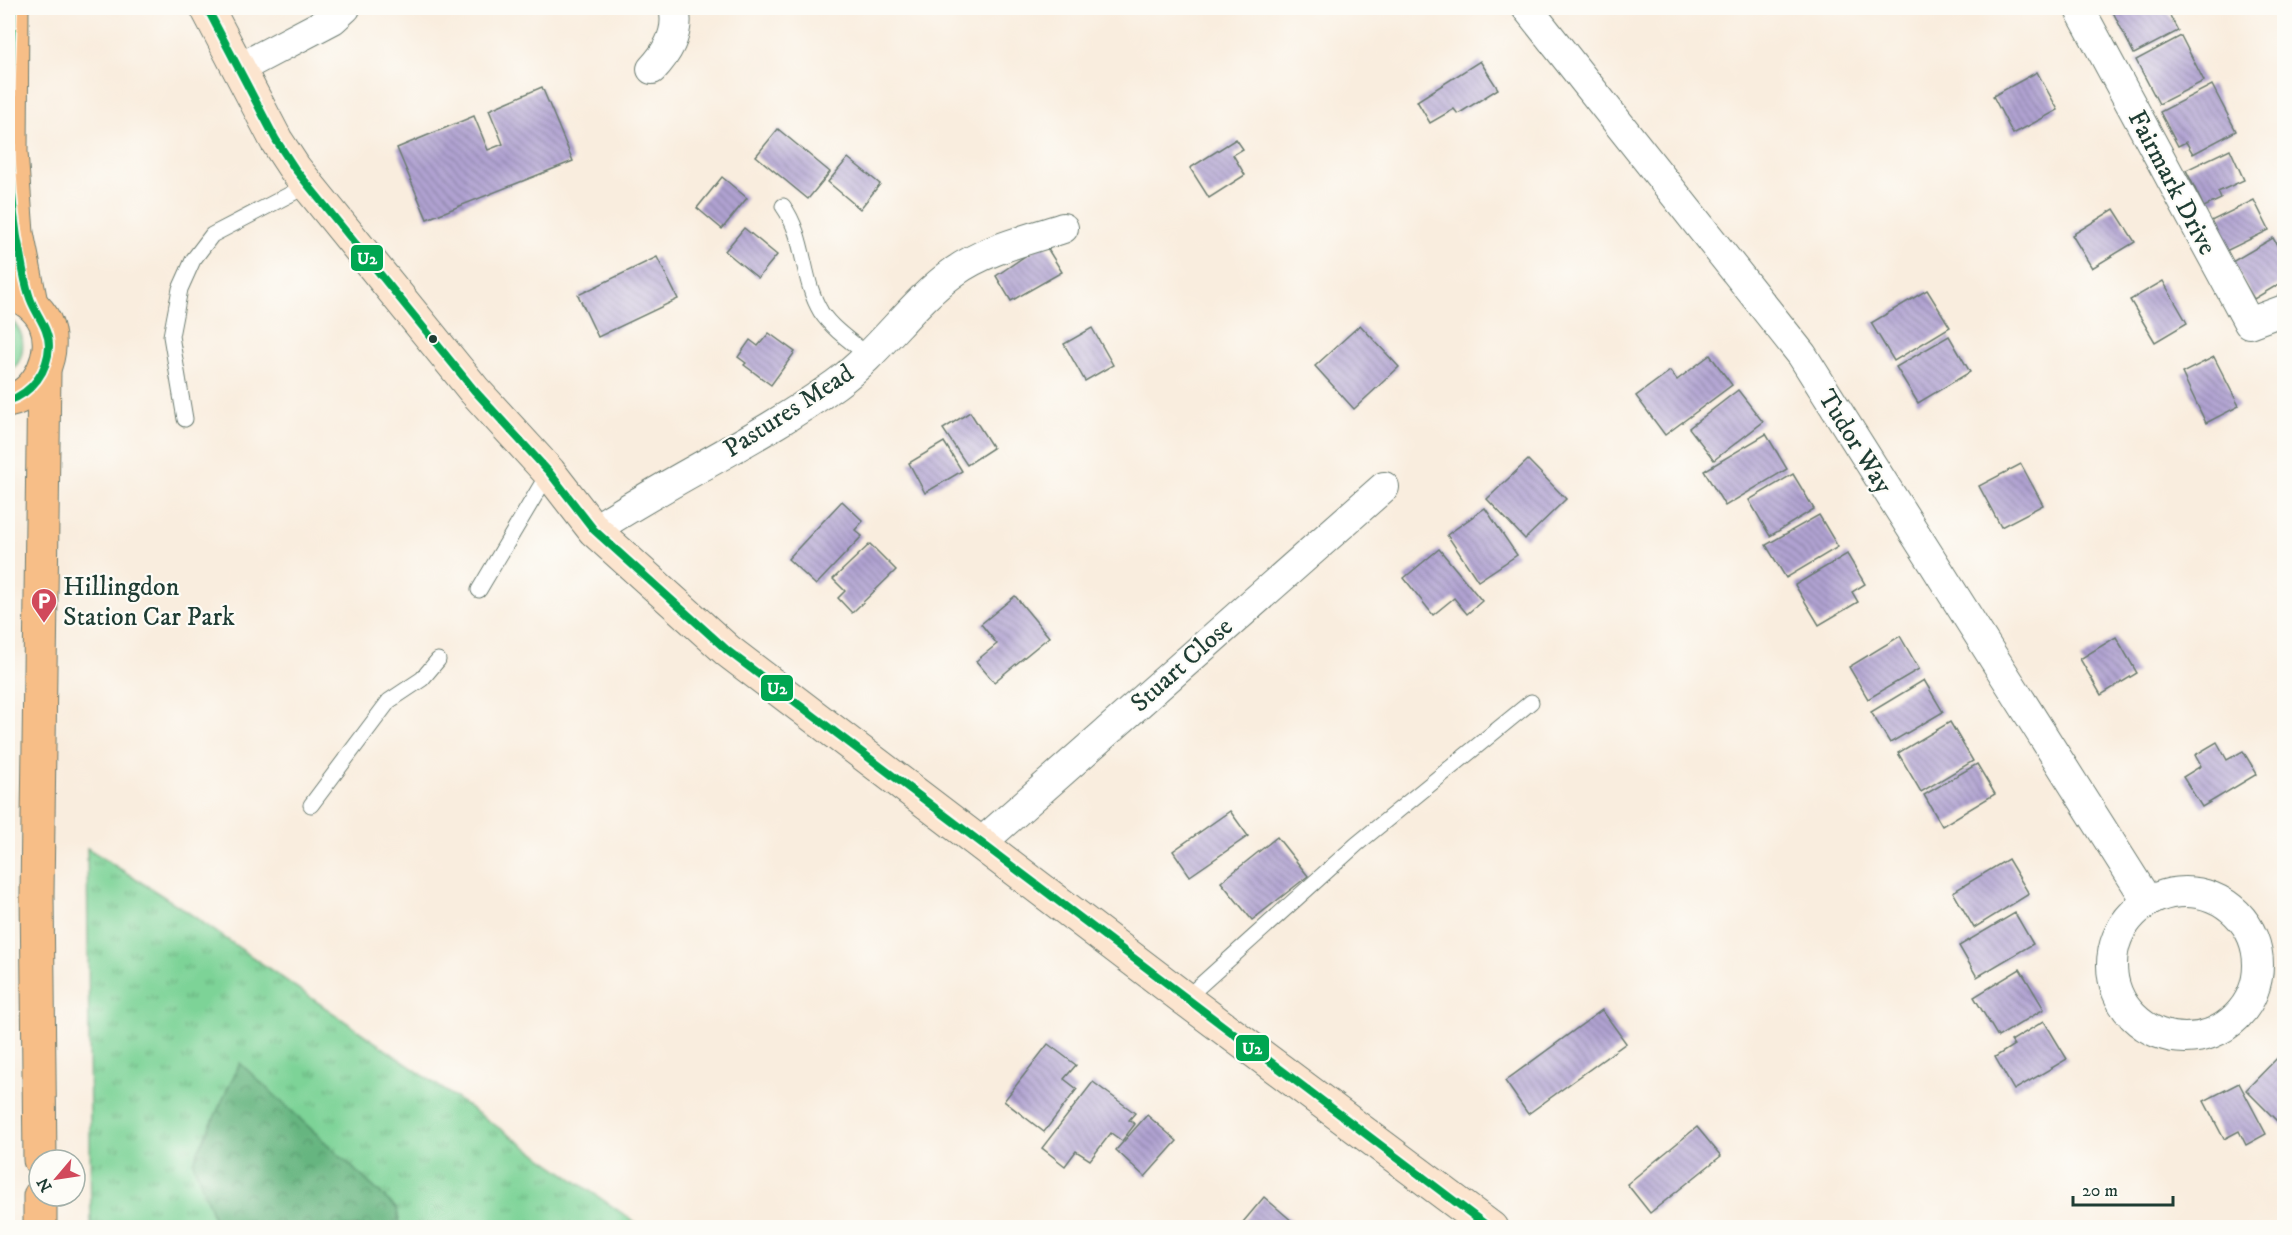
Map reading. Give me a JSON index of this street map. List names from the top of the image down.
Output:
{
  "streets": {
    "street": [
      "Fairmark Drive",
      "Pastures Mead",
      "Tudor Way",
      "Stuart Close"
    ]
  },
  "places": {
    "parking": ["Hillingdon Station Car Park"]
  },
  "lines": ["transit line U2"],
  "scale_bar": "20 m",
  "north": "bottom left"
}
